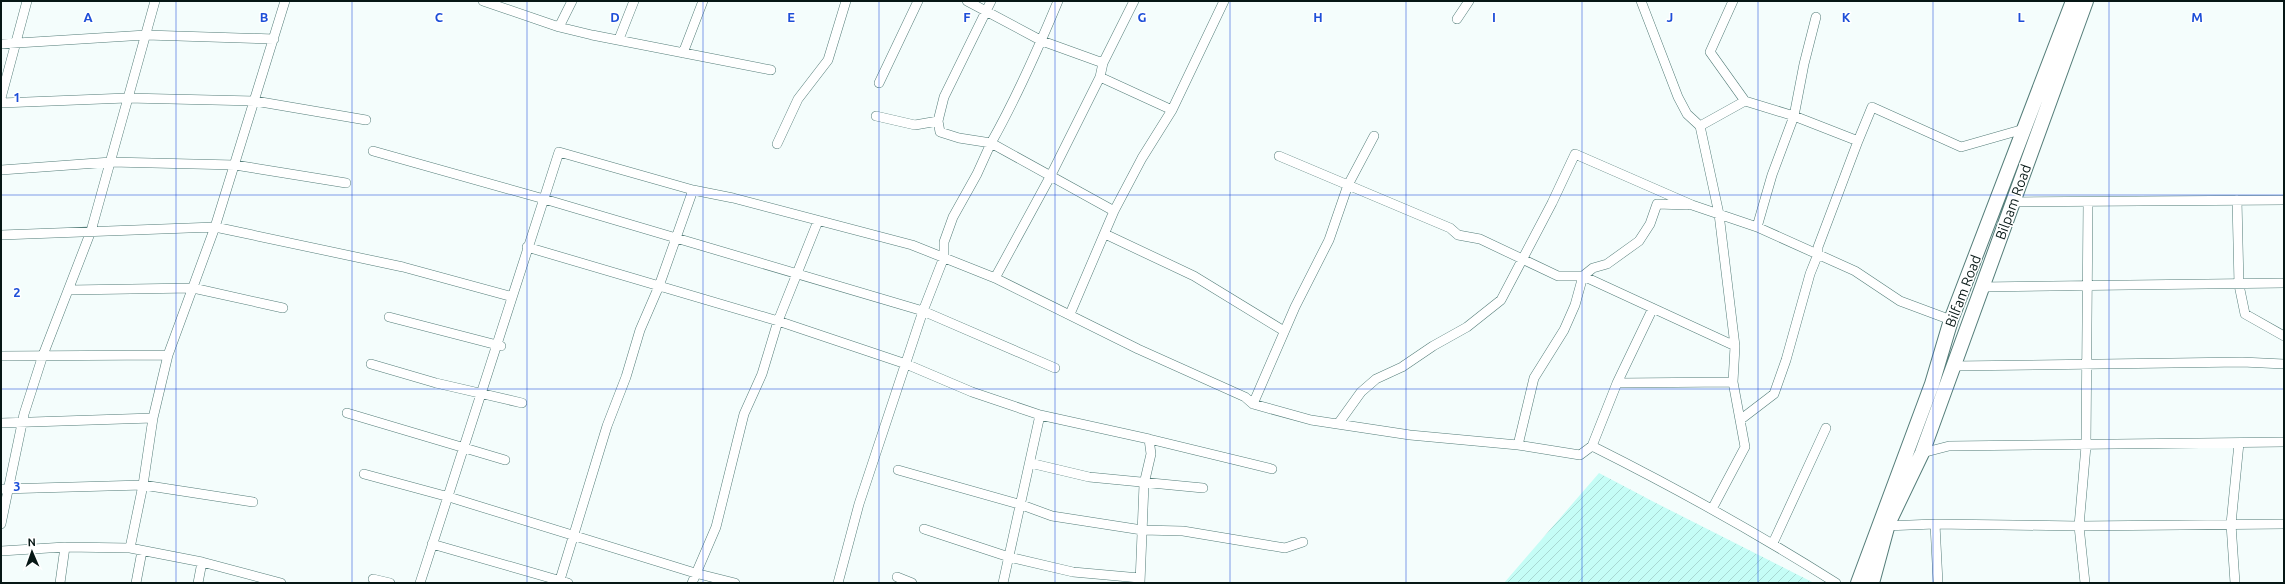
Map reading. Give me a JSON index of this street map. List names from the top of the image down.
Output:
{
  "streets": {
    "main road": ["Bilpam Road", "Bilfam Road"]
  },
  "crossings": [
    ["Bilpam Road", "Bilfam Road"]
  ],
  "north": "top",
  "grid": {
    "columns": [
      "A",
      "B",
      "C",
      "D",
      "E",
      "F",
      "G",
      "H",
      "I",
      "J",
      "K",
      "L",
      "M"
    ],
    "rows": ["1", "2", "3"]
  }
}
